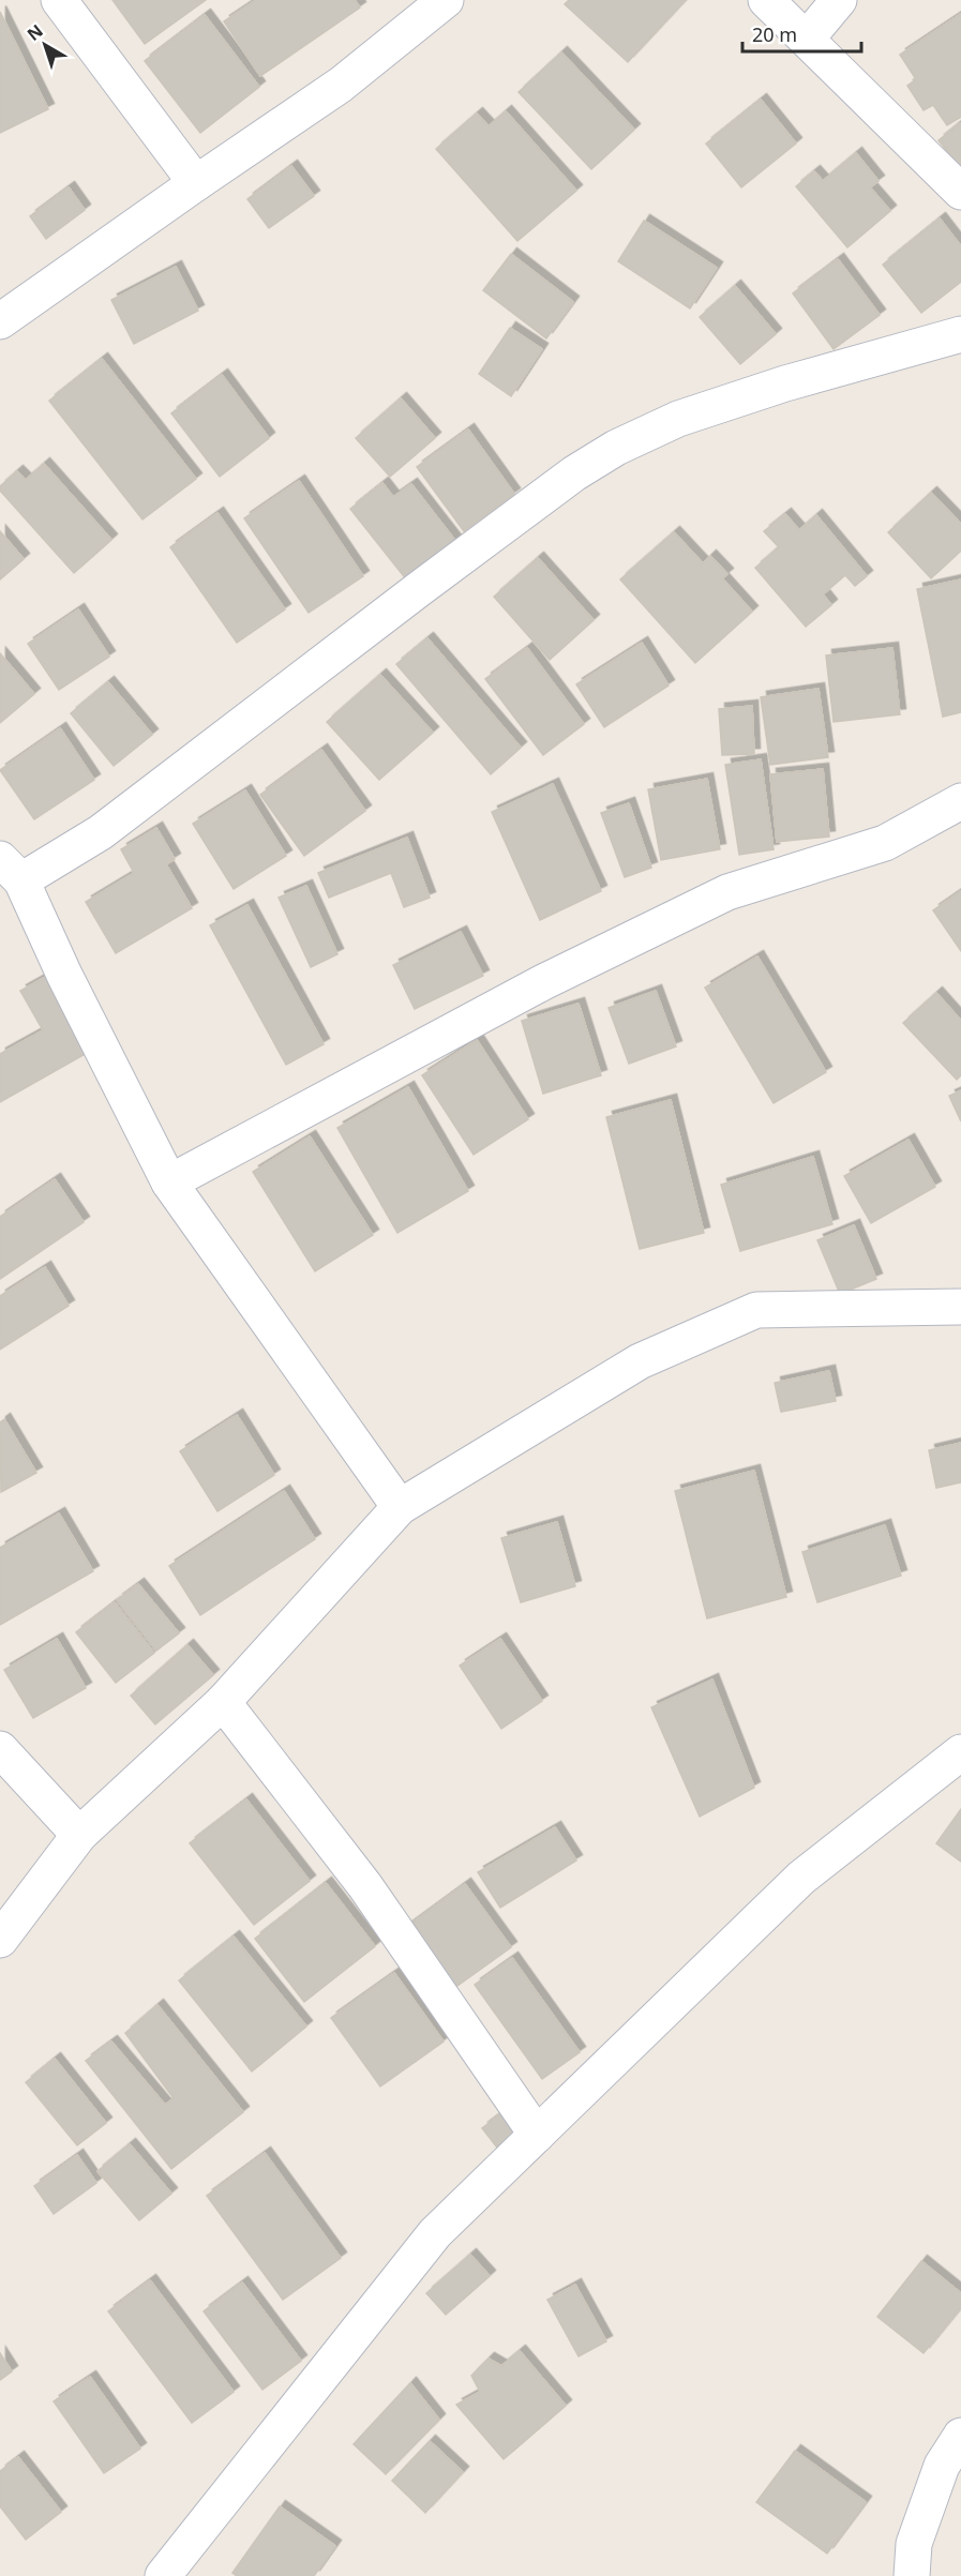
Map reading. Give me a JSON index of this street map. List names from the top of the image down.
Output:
{
  "scale_bar": "20 m",
  "north": "top left"
}
